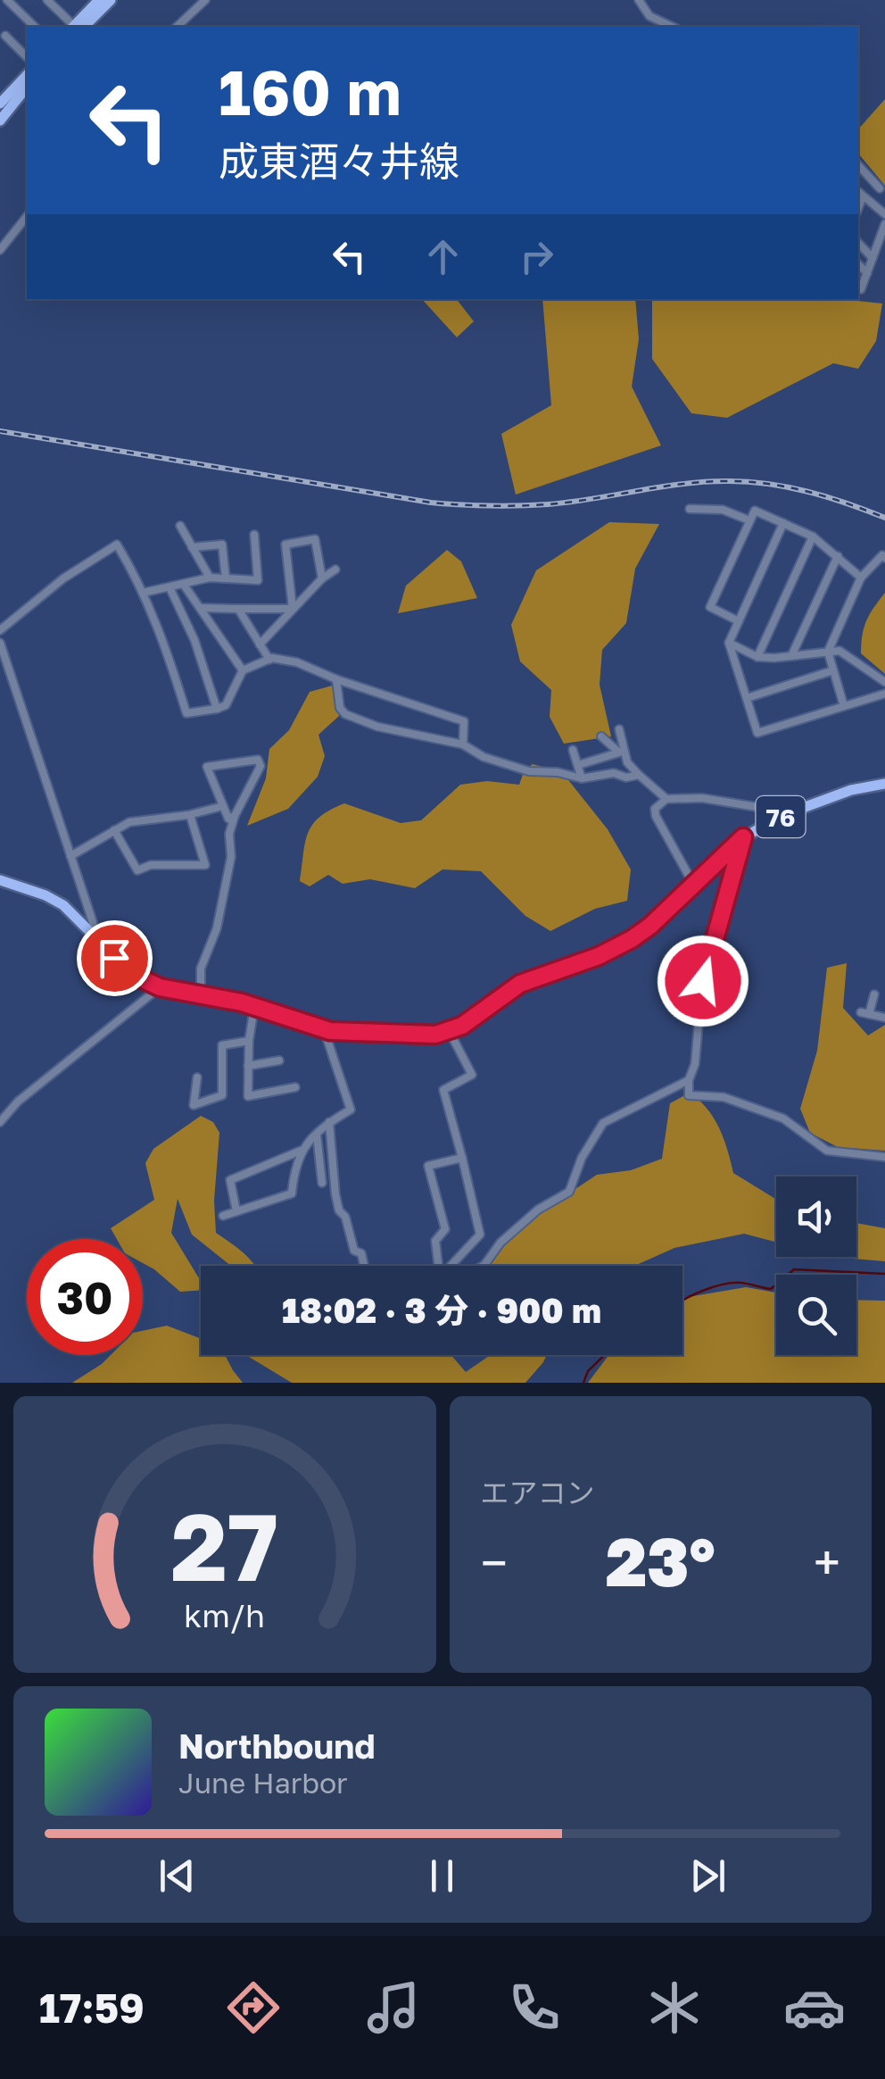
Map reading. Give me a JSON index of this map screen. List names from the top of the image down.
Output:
{
  "streets": {
    "main road": ["76"]
  },
  "page": {
    "turn": ["160 m", "成東酒々井線"],
    "limit": "30",
    "trip": "18:02 · 3 分 · 900 m",
    "tile": "エアコン",
    "heat": ["−", "23°", "+"],
    "song": ["Northbound", "June Harbor"],
    "tabs": "17:59",
    "gauge": ["27", "km/h"]
  }
}
